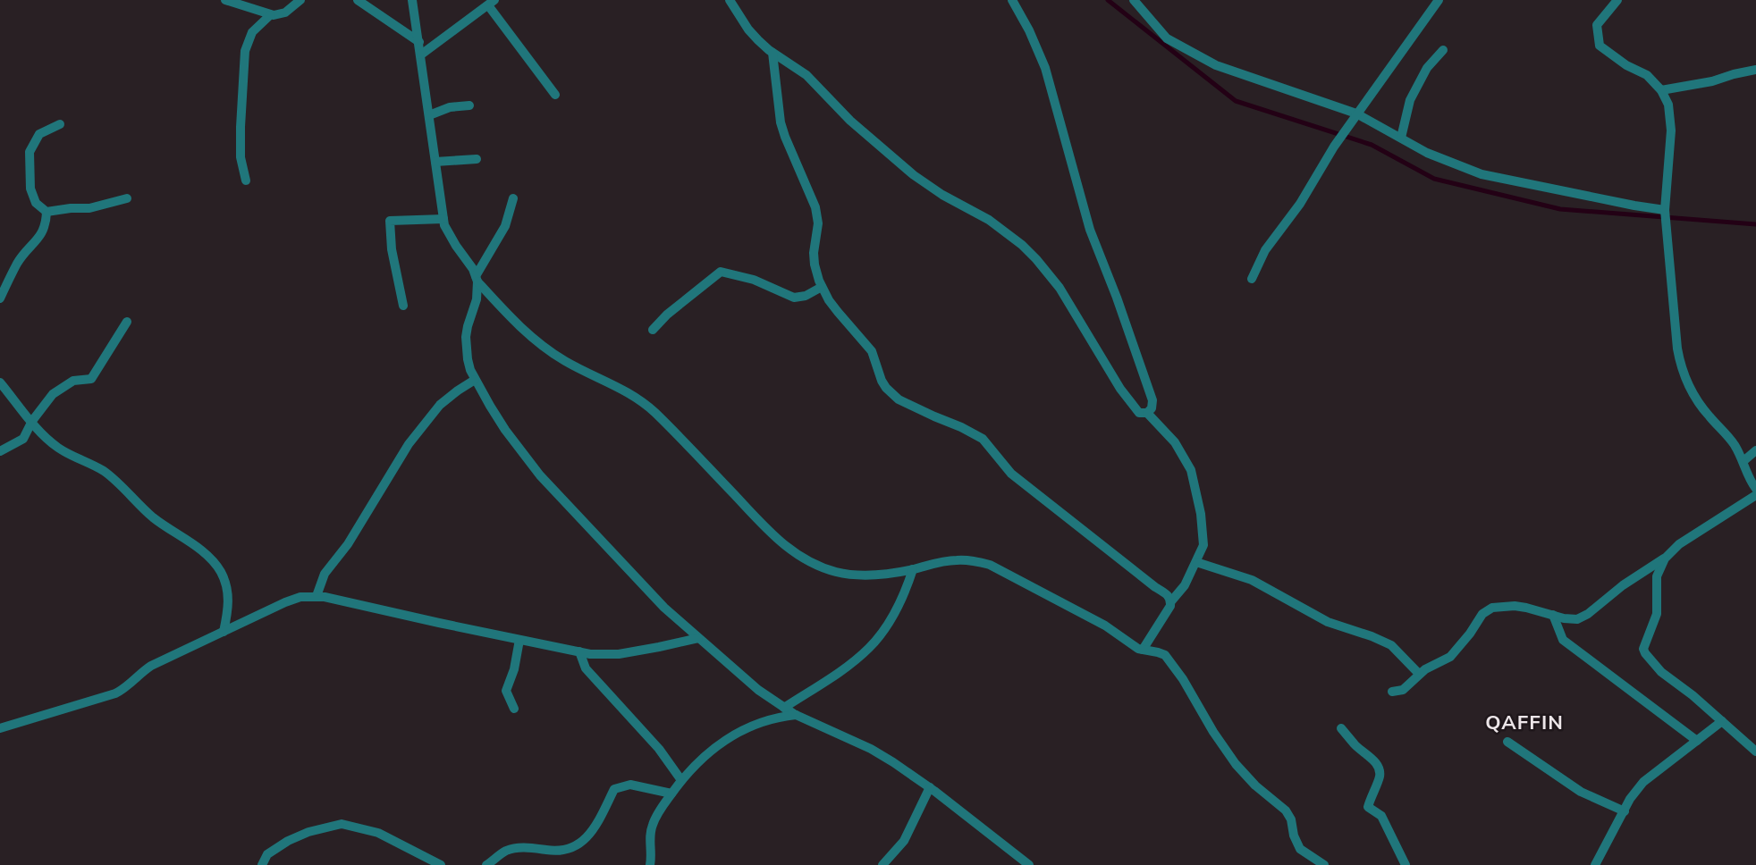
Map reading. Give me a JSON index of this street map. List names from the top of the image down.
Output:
{
  "districts": ["QAFFIN"]
}
